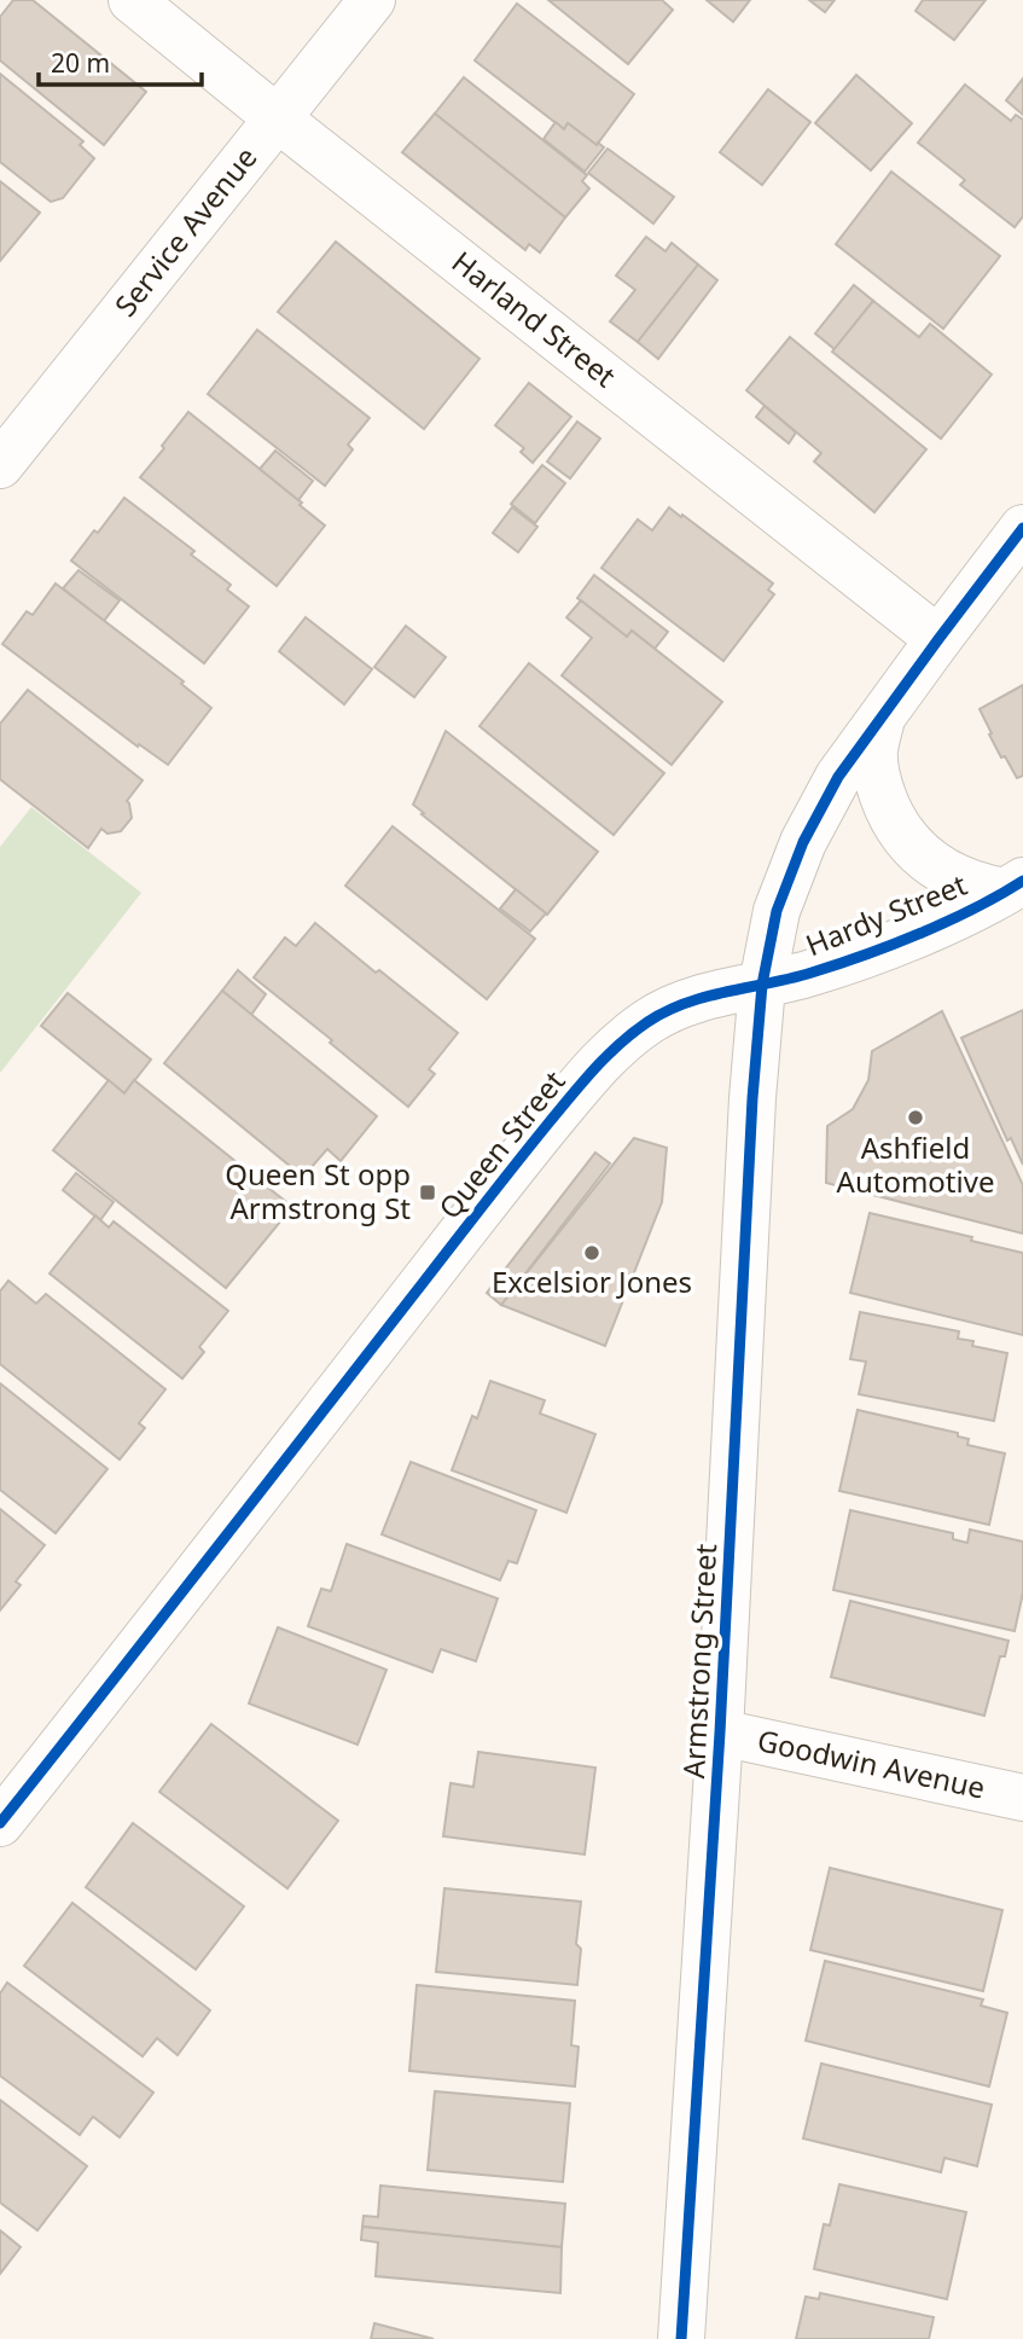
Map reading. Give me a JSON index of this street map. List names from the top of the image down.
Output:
{
  "streets": {
    "street": [
      "Service Avenue",
      "Harland Street",
      "Hardy Street",
      "Queen Street",
      "Armstrong Street",
      "Goodwin Avenue"
    ]
  },
  "crossings": [
    ["Service Avenue", "Harland Street"],
    ["Hardy Street", "Queen Street"],
    ["Hardy Street", "Armstrong Street"],
    ["Queen Street", "Armstrong Street"],
    ["Armstrong Street", "Goodwin Avenue"]
  ],
  "places": {
    "other": ["Ashfield Automotive", "Excelsior Jones"],
    "transit": ["Queen St opp Armstrong St"]
  },
  "scale_bar": "20 m"
}
